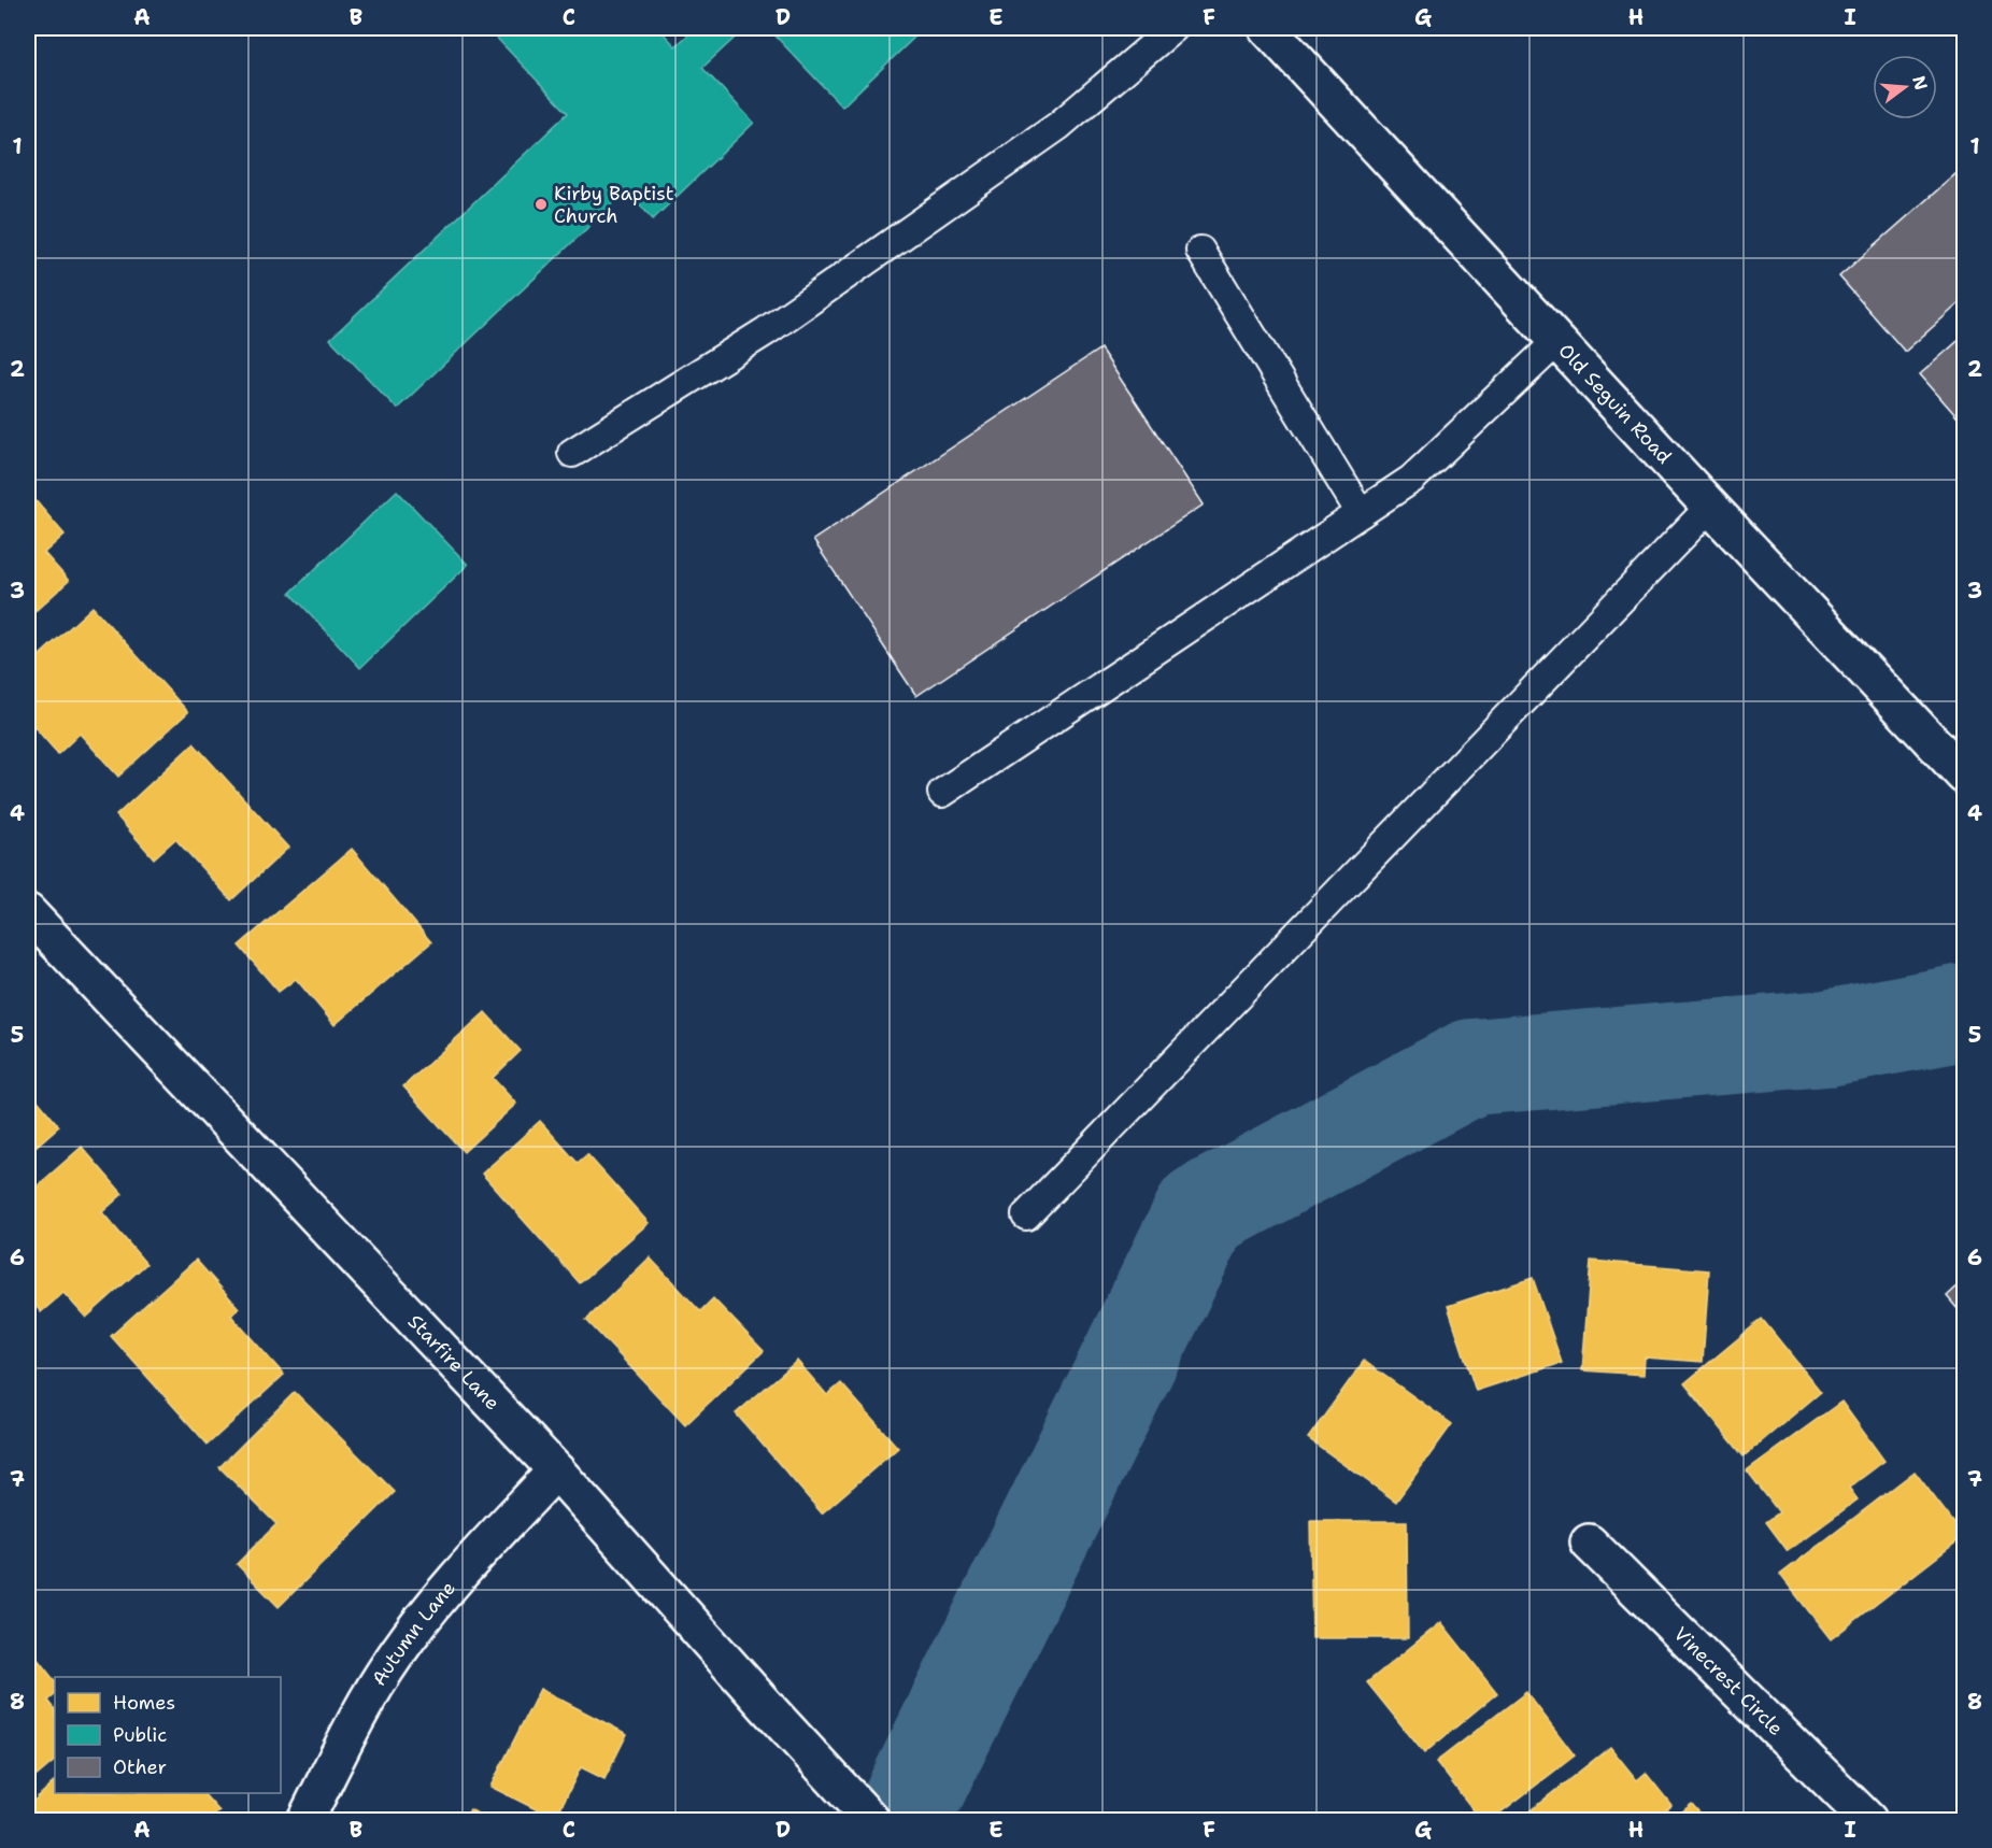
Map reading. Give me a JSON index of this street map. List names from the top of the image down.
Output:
{
  "streets": {
    "street": [
      "Old Seguin Road",
      "Starfire Lane",
      "Autumn Lane",
      "Vinecrest Circle"
    ]
  },
  "crossings": [
    ["Starfire Lane", "Autumn Lane"]
  ],
  "places": ["Kirby Baptist Church"],
  "legend": ["Homes", "Public", "Other"],
  "north": "right",
  "grid": {
    "columns": [
      "A",
      "B",
      "C",
      "D",
      "E",
      "F",
      "G",
      "H",
      "I"
    ],
    "rows": [
      "1",
      "2",
      "3",
      "4",
      "5",
      "6",
      "7",
      "8"
    ]
  }
}
